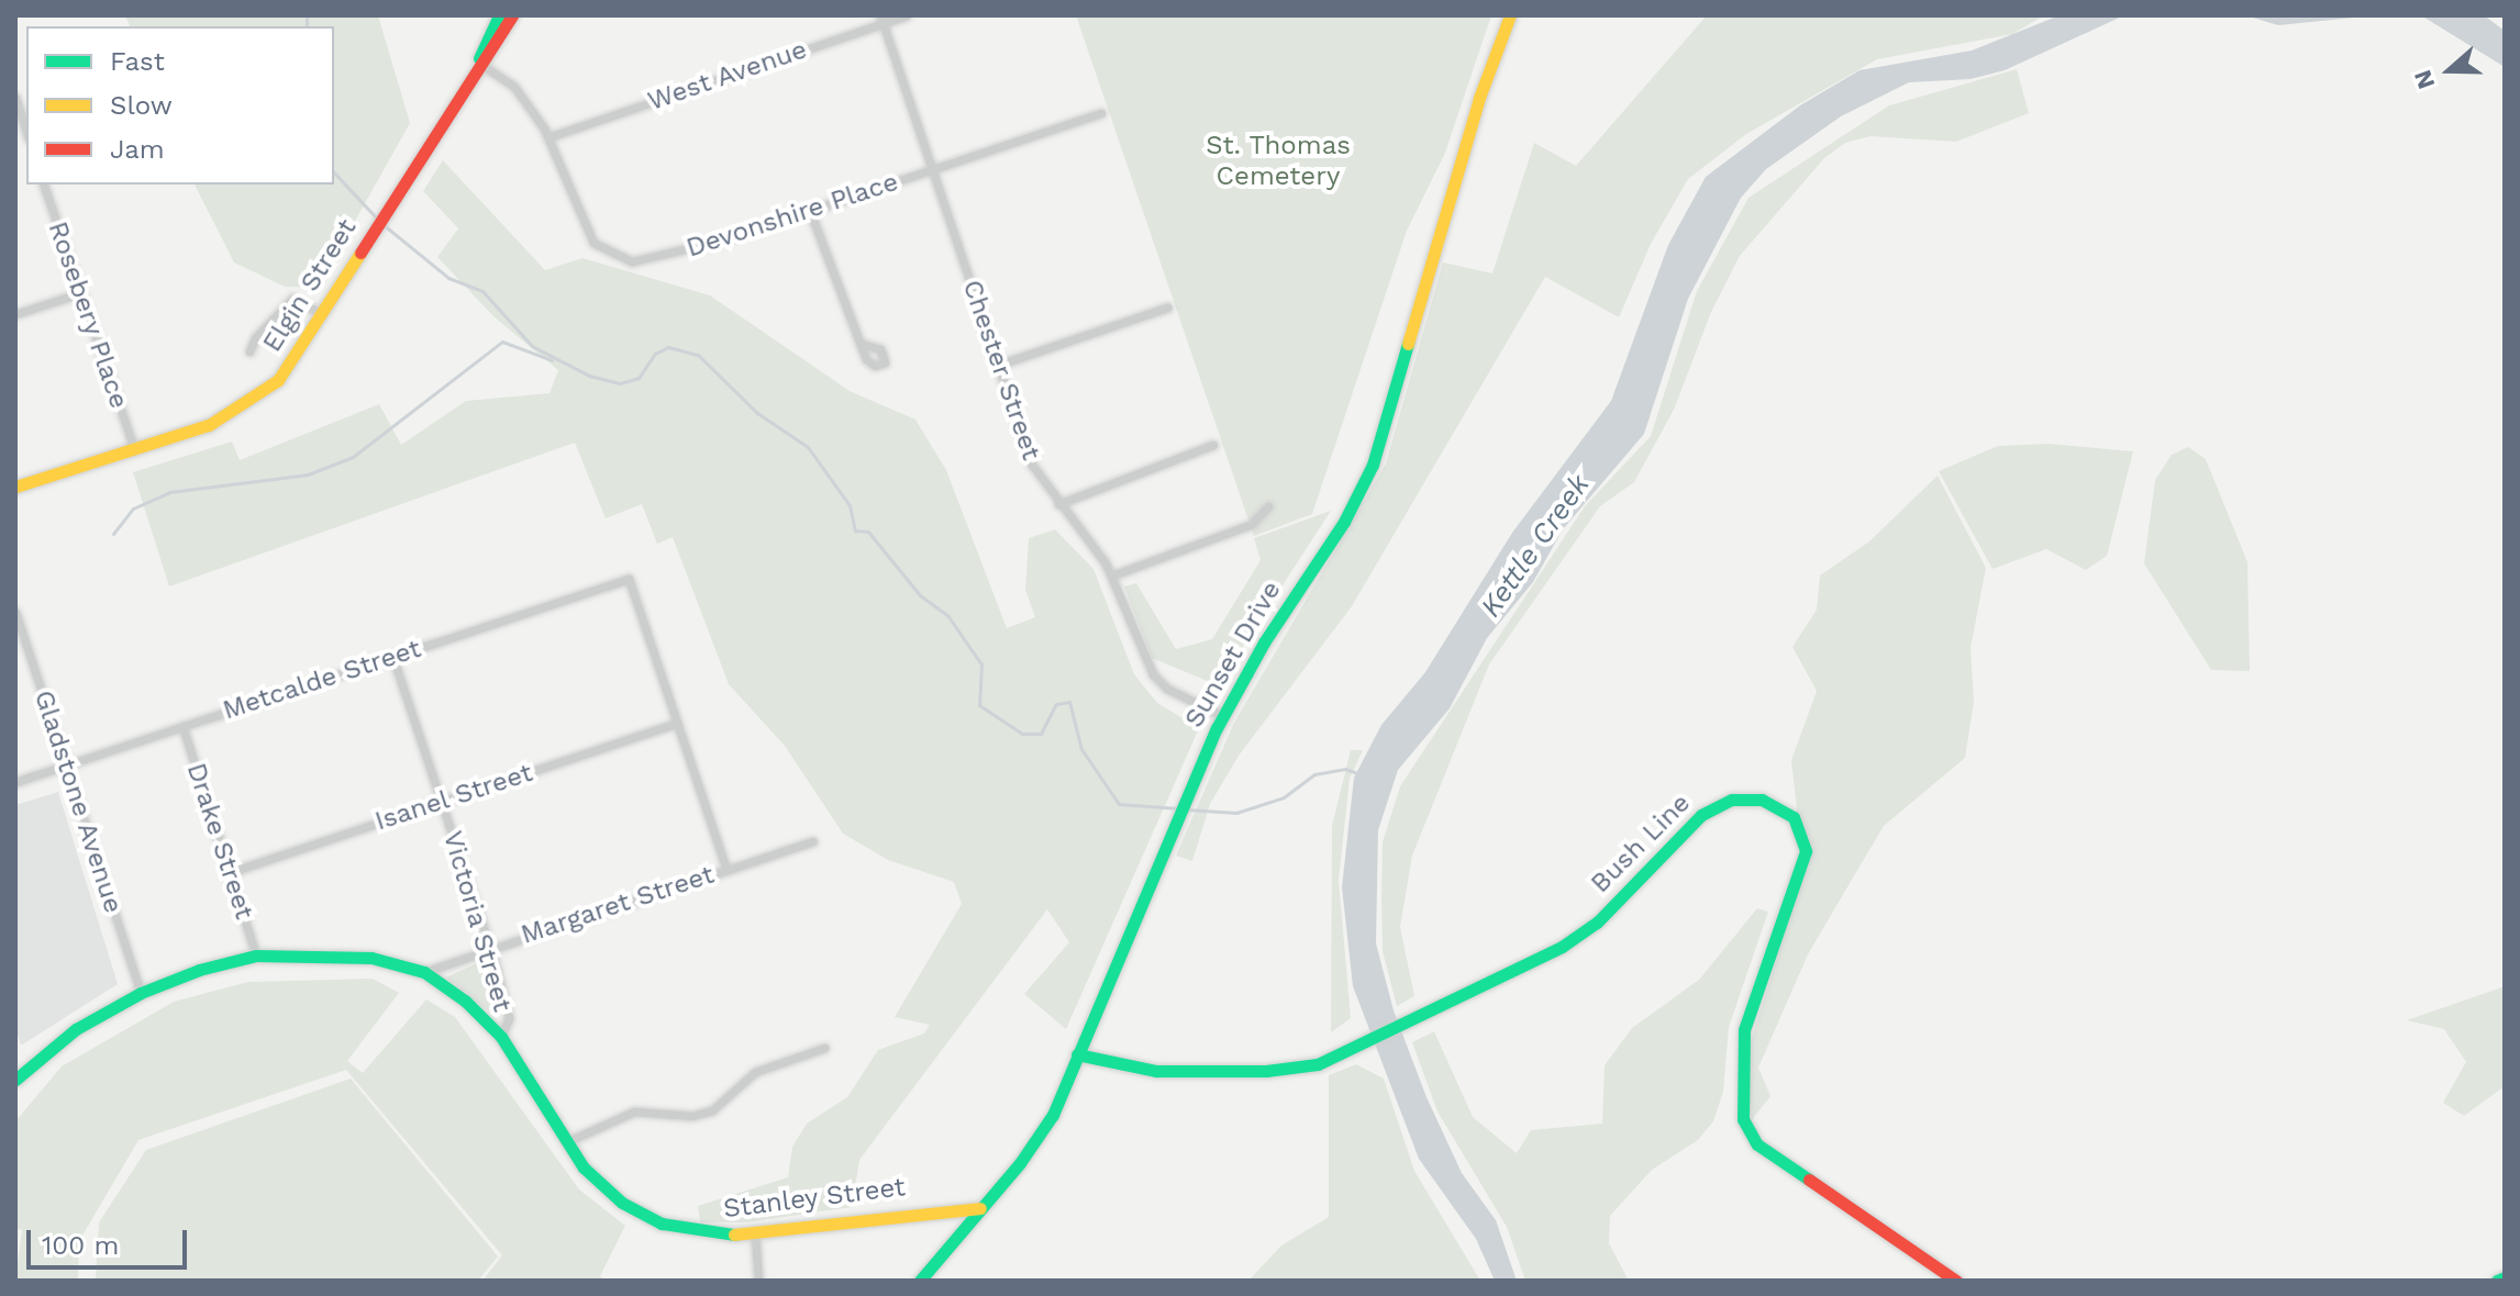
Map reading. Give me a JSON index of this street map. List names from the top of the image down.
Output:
{
  "streets": {
    "street": [
      "West Avenue",
      "Devonshire Place",
      "Elgin Street",
      "Rosebery Place",
      "Chester Street",
      "Sunset Drive",
      "Metcalde Street",
      "Isanel Street",
      "Gladstone Avenue",
      "Drake Street",
      "Bush Line",
      "Margaret Street",
      "Victoria Street",
      "Stanley Street"
    ]
  },
  "crossings": [
    ["West Avenue", "Devonshire Place"],
    ["West Avenue", "Chester Street"],
    ["Devonshire Place", "Elgin Street"],
    ["Devonshire Place", "Chester Street"],
    ["Elgin Street", "Rosebery Place"],
    ["Chester Street", "Sunset Drive"],
    ["Sunset Drive", "Bush Line"],
    ["Sunset Drive", "Stanley Street"],
    ["Metcalde Street", "Isanel Street"],
    ["Metcalde Street", "Gladstone Avenue"],
    ["Metcalde Street", "Drake Street"],
    ["Metcalde Street", "Victoria Street"],
    ["Isanel Street", "Drake Street"],
    ["Isanel Street", "Victoria Street"],
    ["Gladstone Avenue", "Stanley Street"],
    ["Drake Street", "Stanley Street"],
    ["Margaret Street", "Victoria Street"],
    ["Margaret Street", "Stanley Street"],
    ["Victoria Street", "Stanley Street"]
  ],
  "water": ["Kettle Creek"],
  "parks": ["St. Thomas Cemetery"],
  "legend": ["Fast", "Slow", "Jam"],
  "scale_bar": "100 m",
  "north": "left"
}
